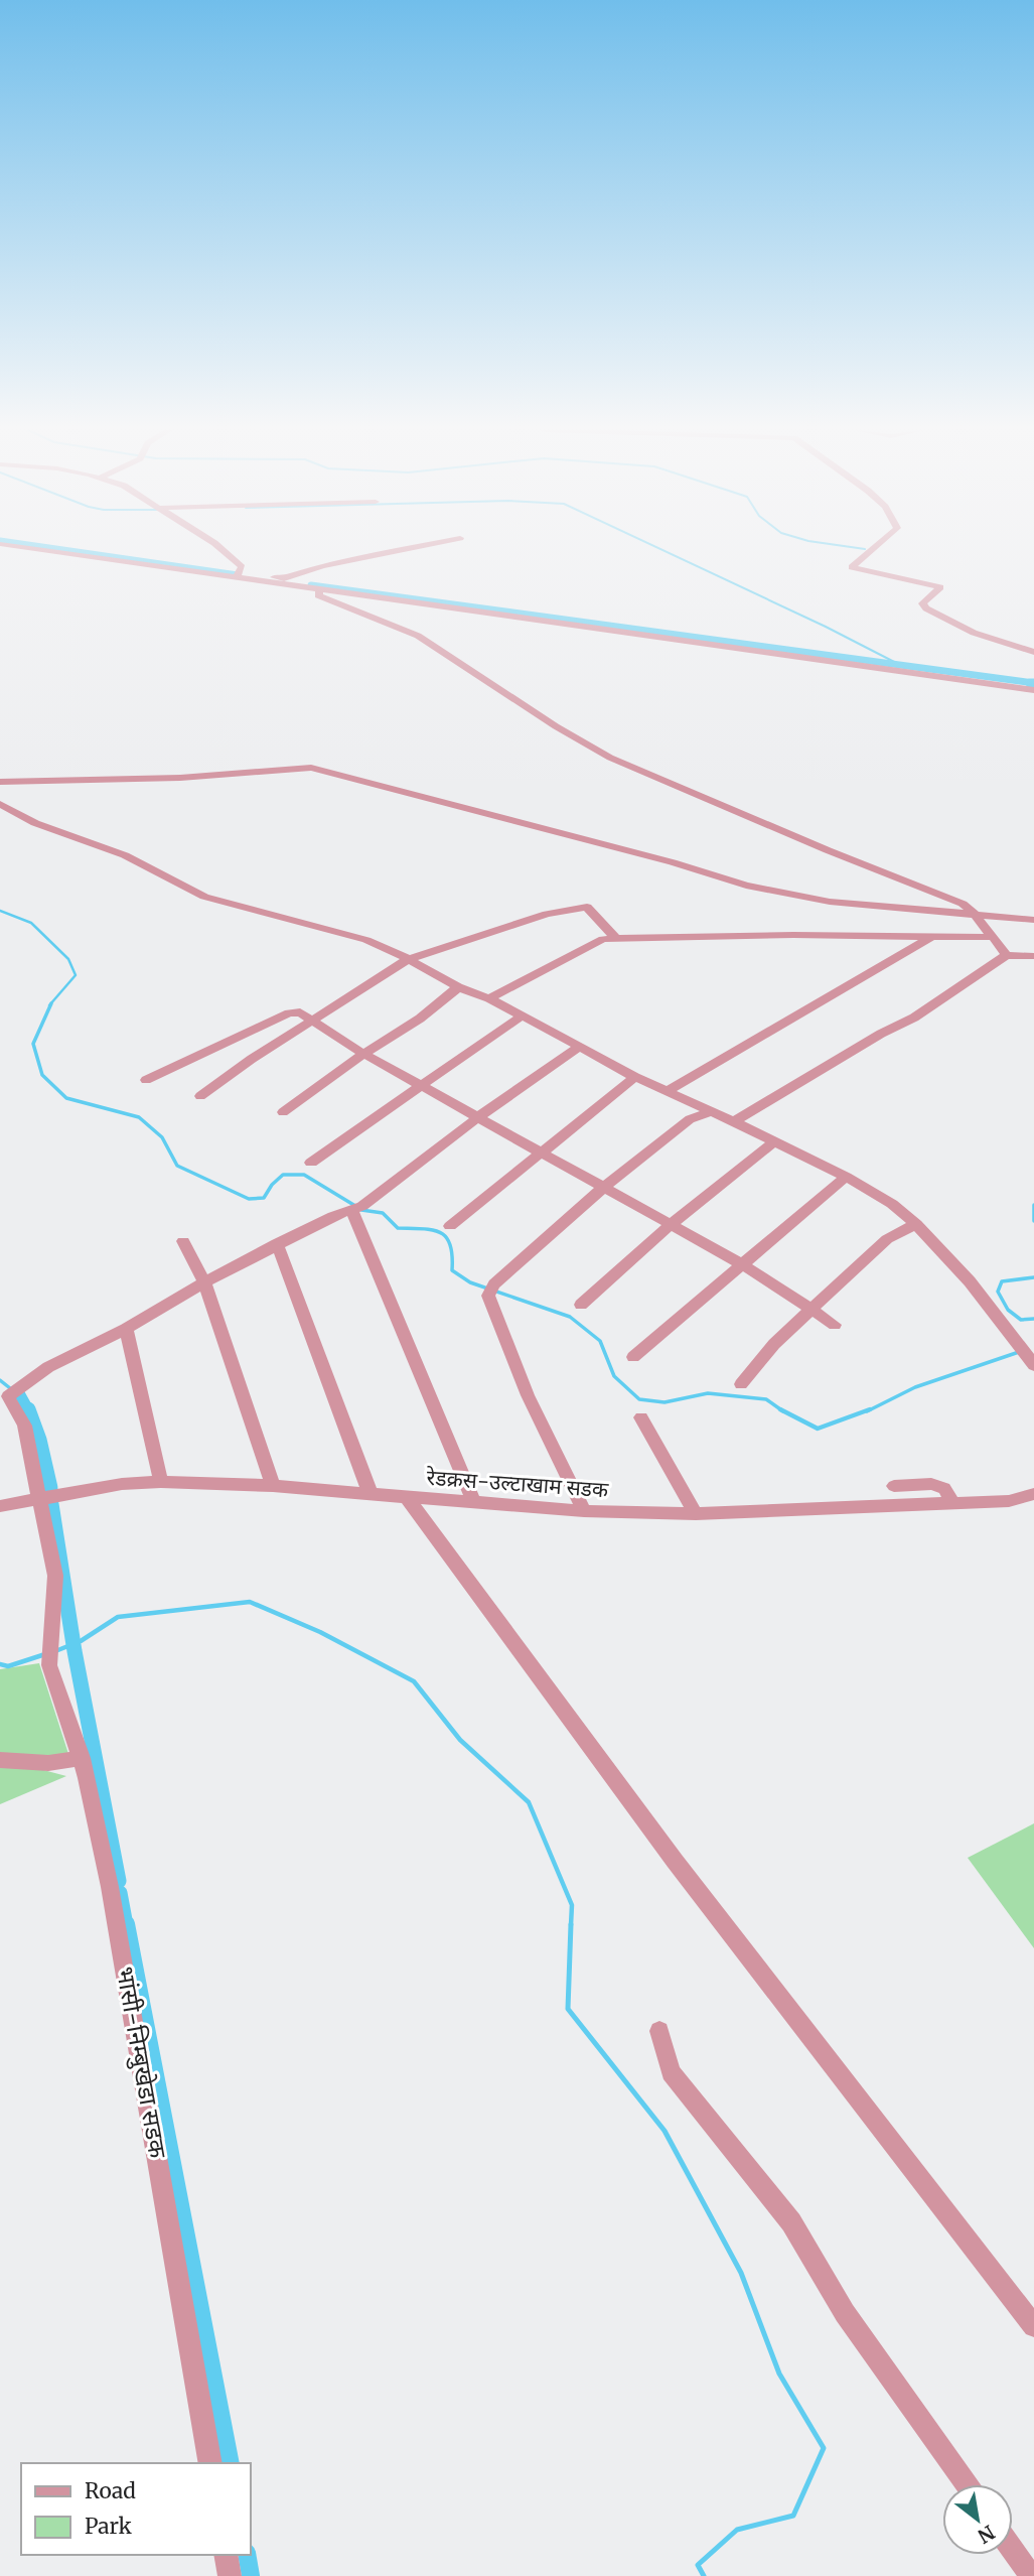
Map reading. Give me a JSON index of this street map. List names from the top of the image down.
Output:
{
  "streets": {
    "street": ["रेडक्रस-उल्टाखाम सडक", "भांसी-निम्बुखेडा सडक"]
  },
  "crossings": [
    ["रेडक्रस-उल्टाखाम सडक", "भांसी-निम्बुखेडा सडक"]
  ],
  "legend": ["Road", "Park"],
  "north": "bottom right"
}
